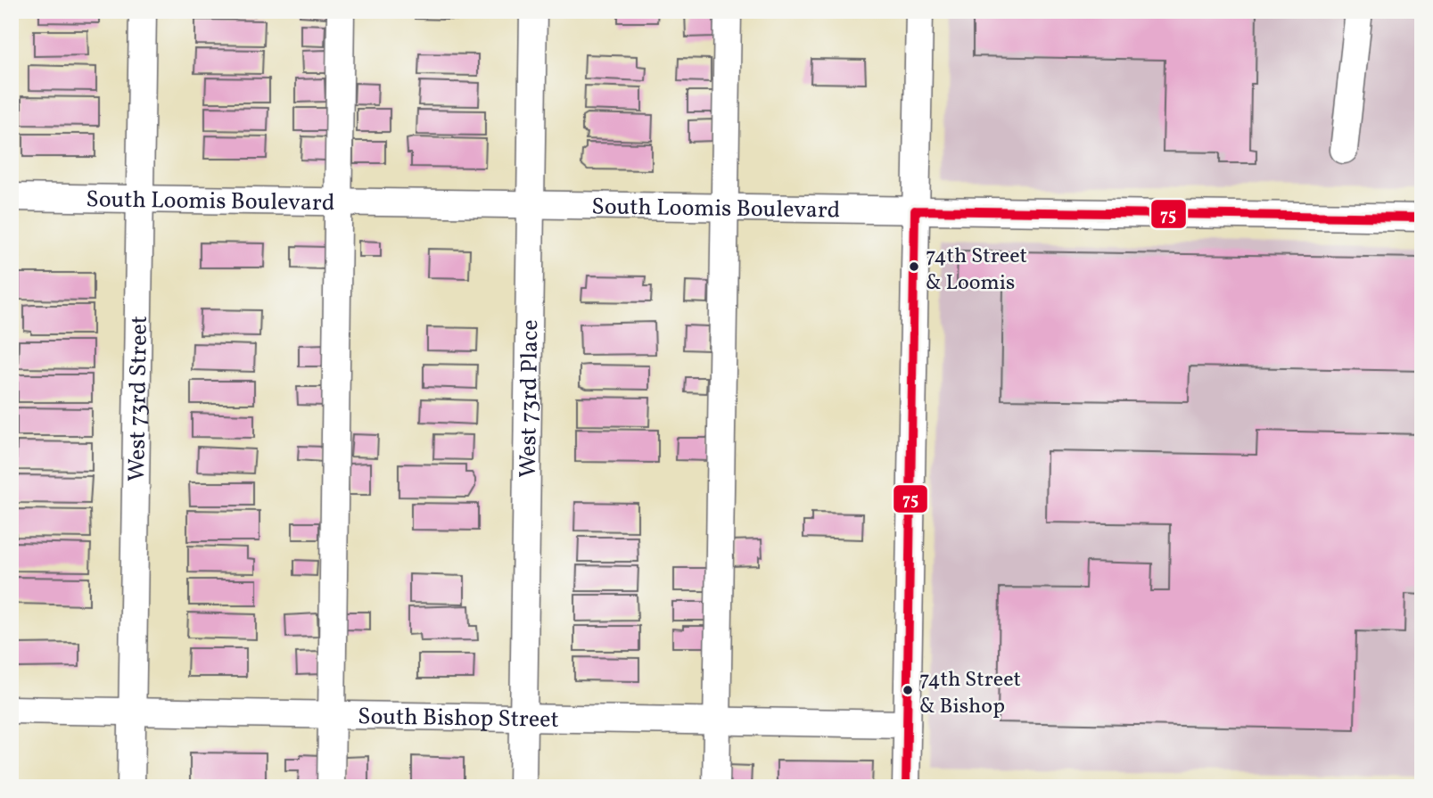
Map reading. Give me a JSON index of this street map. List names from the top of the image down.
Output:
{
  "streets": {
    "street": [
      "South Loomis Boulevard",
      "West 73rd Street",
      "West 73rd Place",
      "South Bishop Street"
    ]
  },
  "crossings": [
    ["South Loomis Boulevard", "West 73rd Street"],
    ["South Loomis Boulevard", "West 73rd Place"],
    ["West 73rd Street", "South Bishop Street"],
    ["West 73rd Place", "South Bishop Street"]
  ],
  "places": ["74th Street & Loomis", "74th Street & Bishop"],
  "lines": ["transit line 75"]
}
